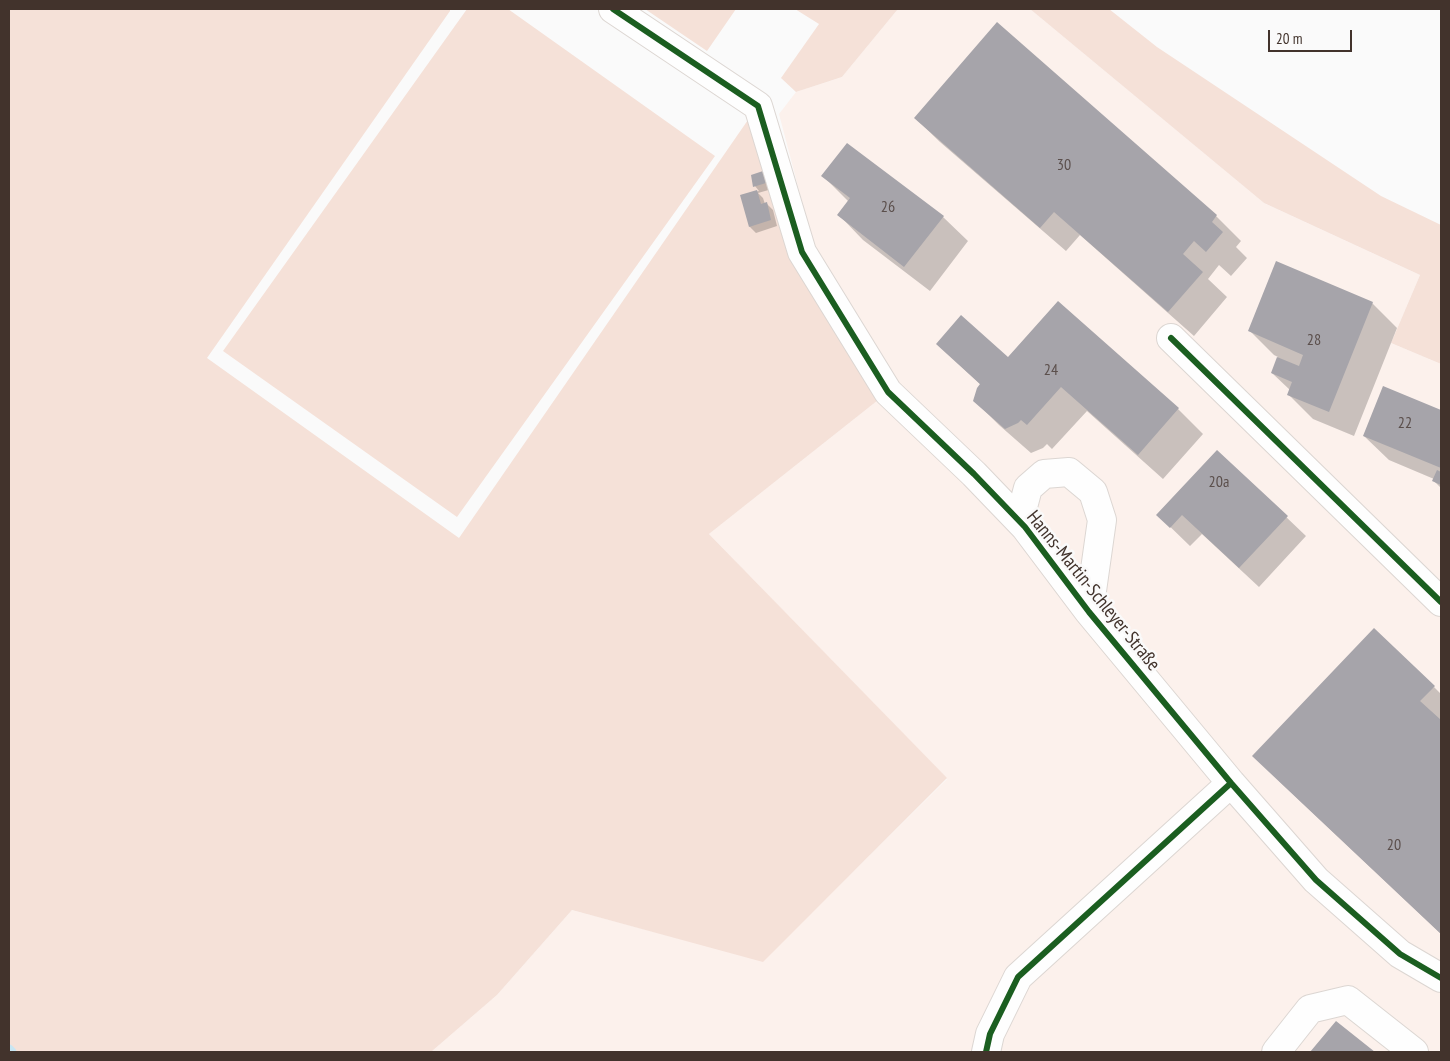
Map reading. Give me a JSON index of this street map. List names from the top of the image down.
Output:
{
  "streets": {
    "street": ["Hanns-Martin-Schleyer-Straße"]
  },
  "house_numbers": [
    "30",
    "26",
    "28",
    "24",
    "22",
    "20a",
    "20"
  ],
  "scale_bar": "20 m"
}
